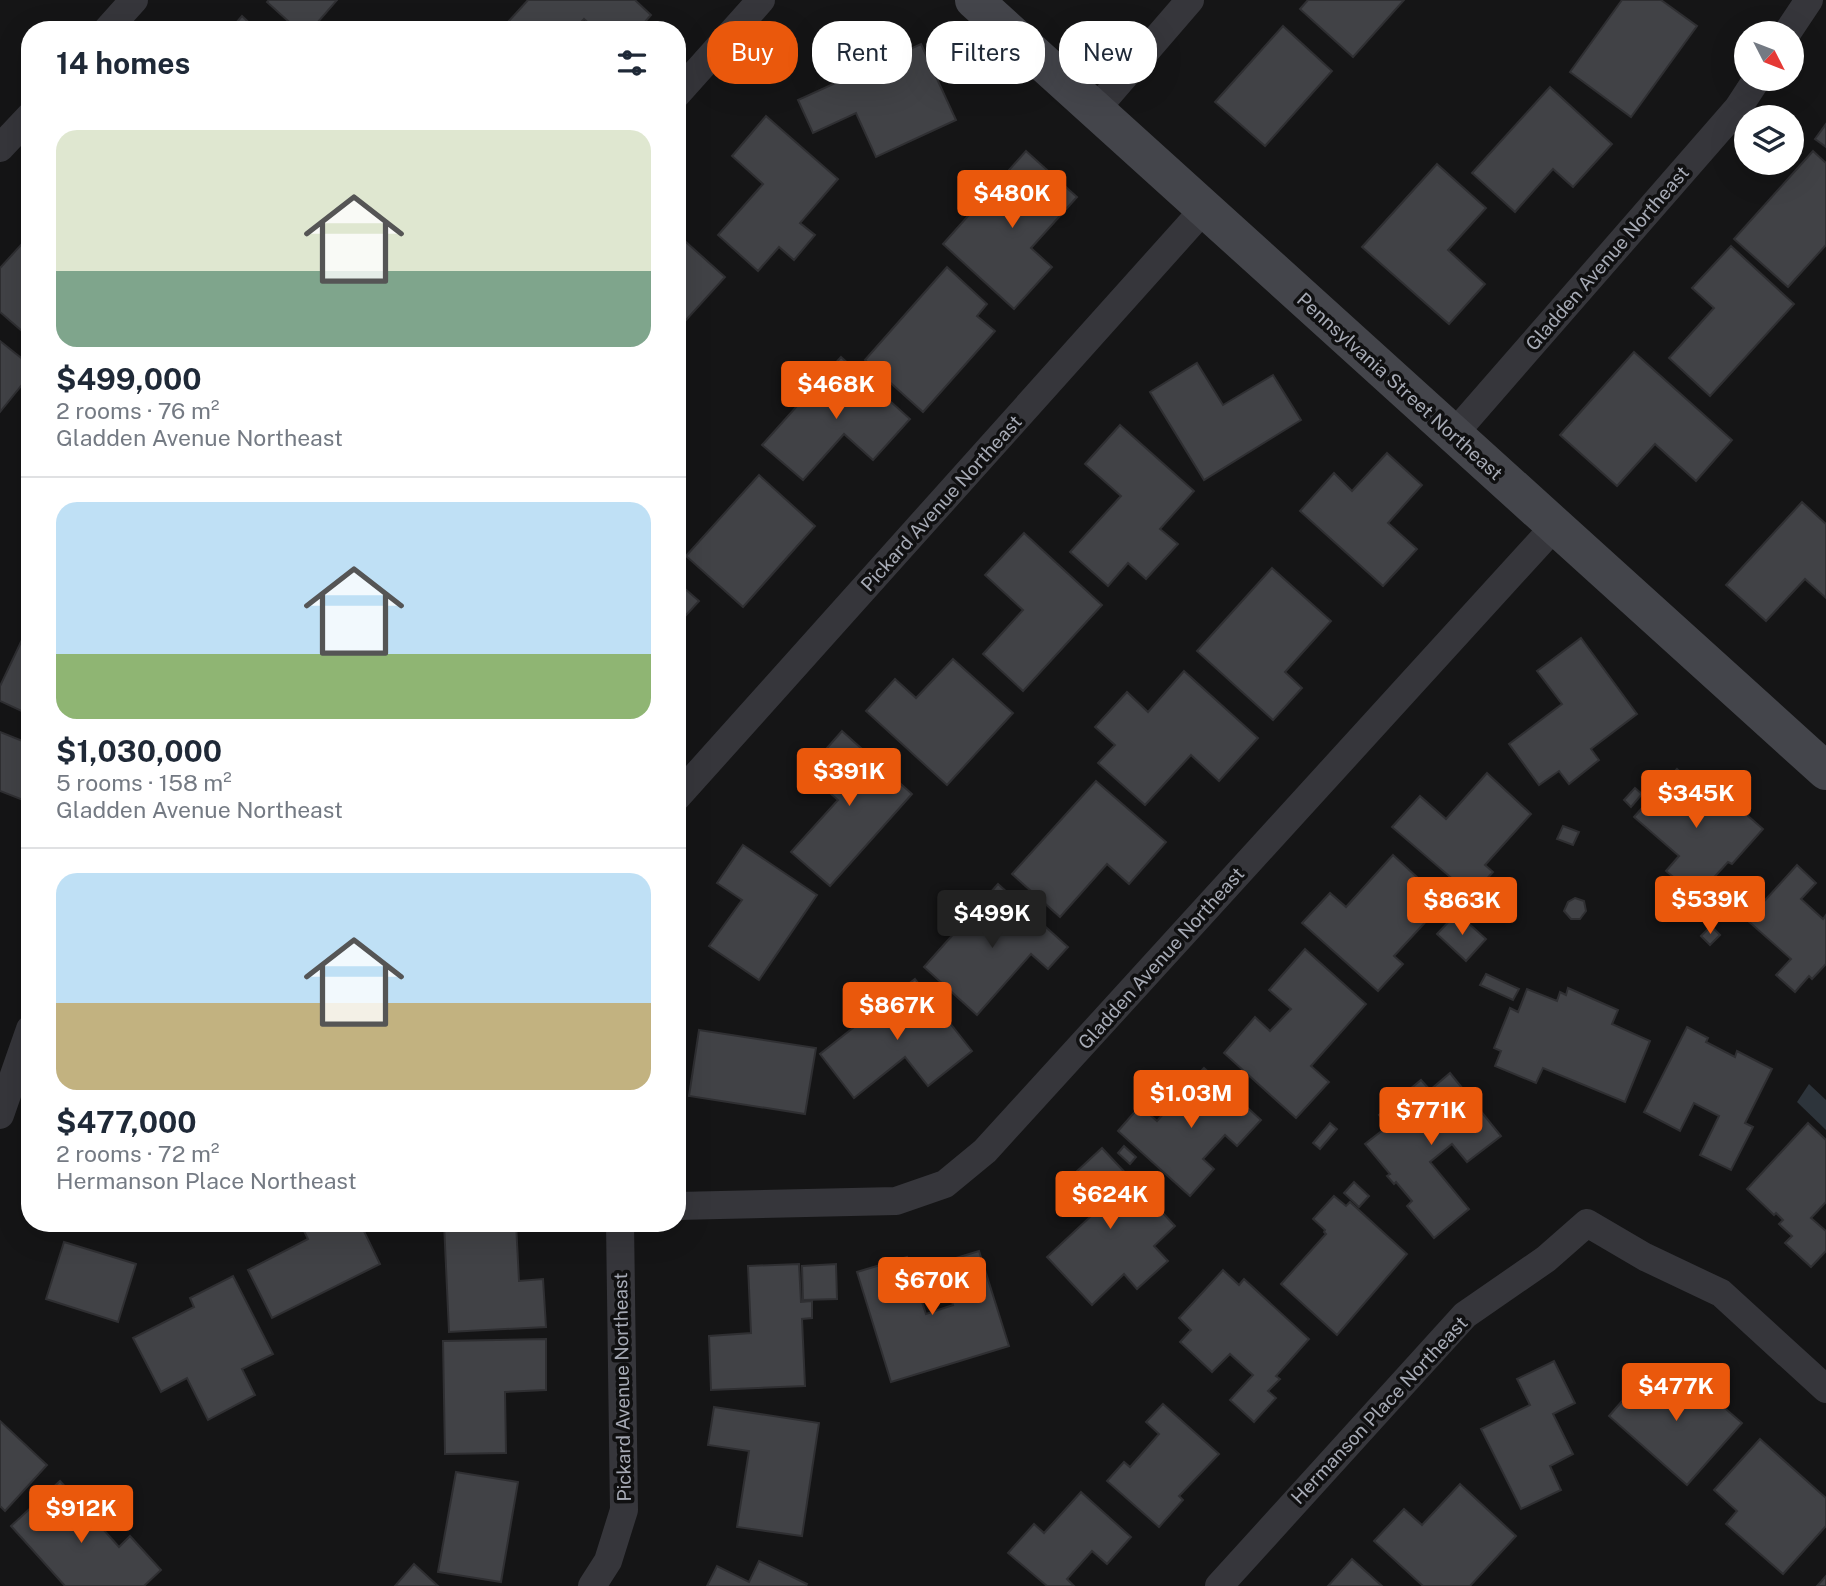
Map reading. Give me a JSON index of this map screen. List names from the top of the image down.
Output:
{
  "streets": {
    "street": [
      "Gladden Avenue Northeast",
      "Pennsylvania Street Northeast",
      "Pickard Avenue Northeast",
      "Hermanson Place Northeast"
    ]
  },
  "crossings": [
    ["Gladden Avenue Northeast", "Pennsylvania Street Northeast"],
    ["Pennsylvania Street Northeast", "Pickard Avenue Northeast"]
  ],
  "north": "bottom right",
  "page": {
    "chip": [
      "Buy",
      "Rent",
      "Filters",
      "New"
    ],
    "heading": "14 homes",
    "list": [
      {
        "name": "$499,000",
        "note": "2 rooms · 76 m² · Gladden Avenue Northeast"
      },
      {
        "name": "$1,030,000",
        "note": "5 rooms · 158 m² · Gladden Avenue Northeast"
      },
      {
        "name": "$477,000",
        "note": "2 rooms · 72 m² · Hermanson Place Northeast"
      }
    ],
    "price": [
      "$480K",
      "$468K",
      "$391K",
      "$345K",
      "$539K",
      "$863K",
      "$499K",
      "$867K",
      "$1.03M",
      "$771K",
      "$624K",
      "$670K",
      "$477K",
      "$912K"
    ]
  }
}
